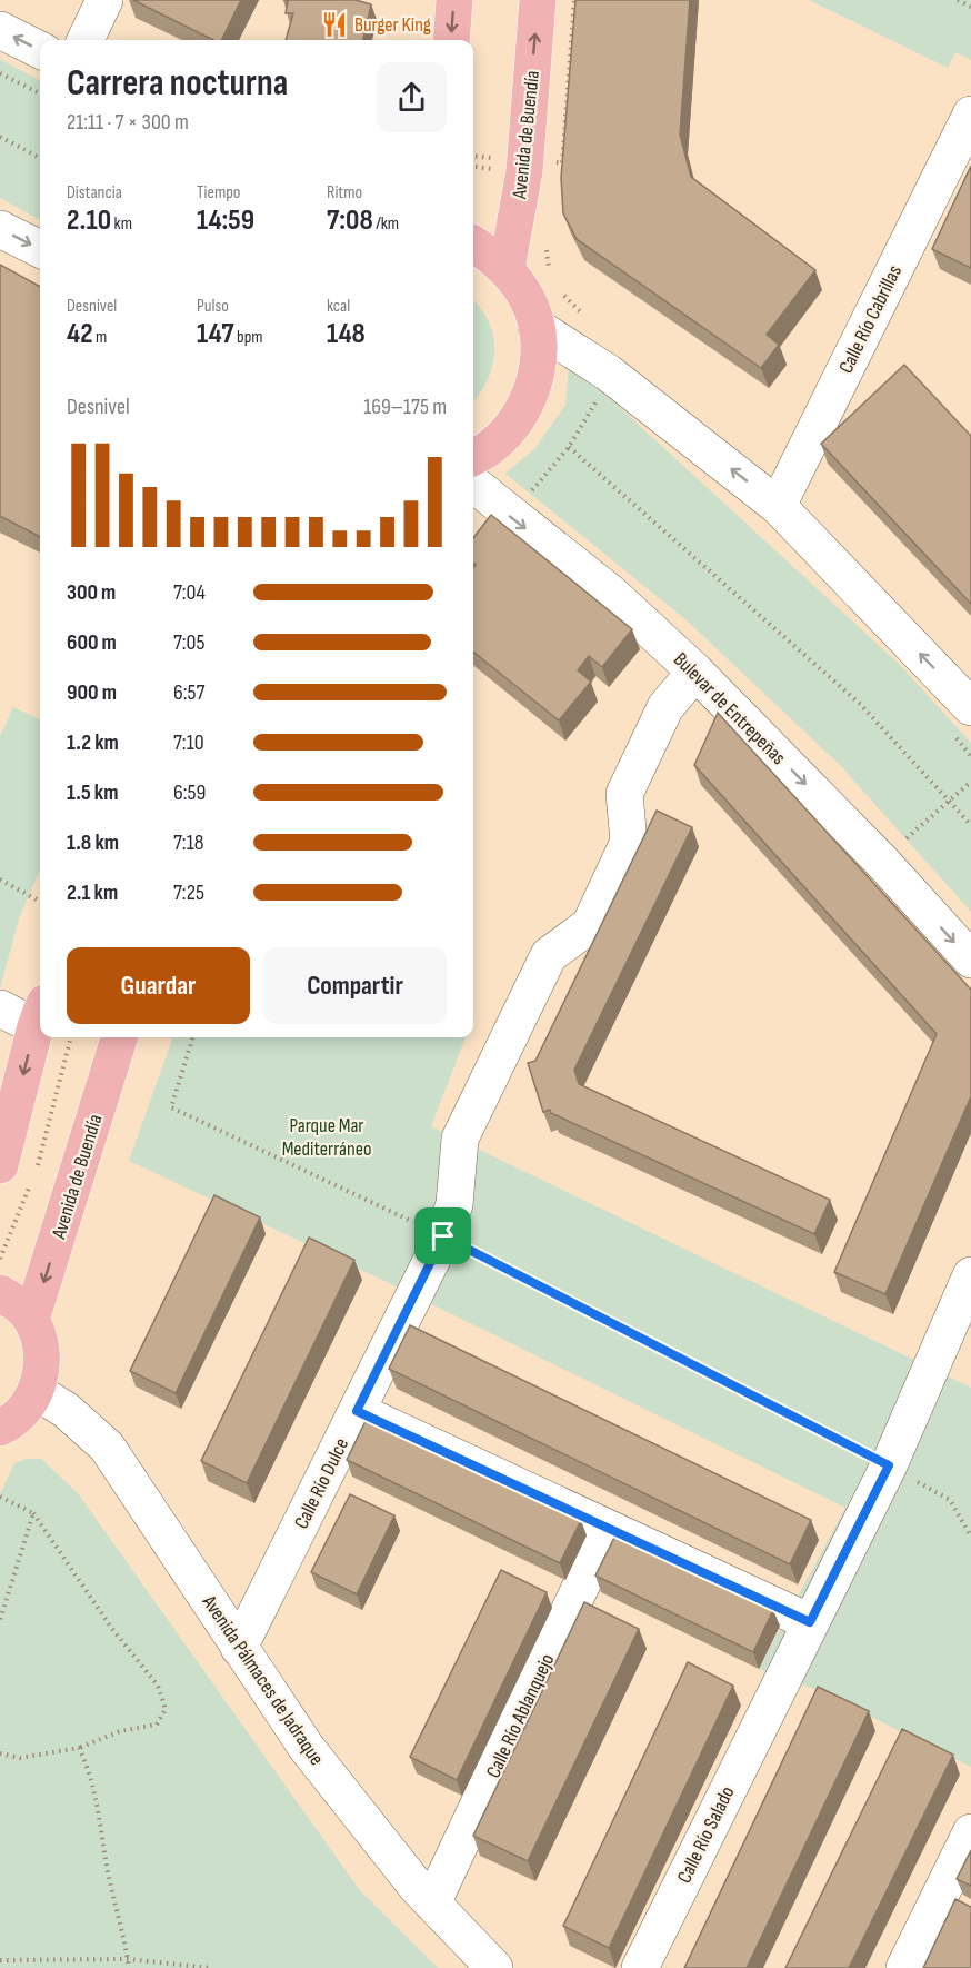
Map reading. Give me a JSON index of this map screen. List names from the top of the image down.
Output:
{
  "streets": {
    "main road": ["Avenida de Buendía"],
    "street": [
      "Calle Río Cabrillas",
      "Bulevar de Entrepeñas",
      "Calle Río Dulce",
      "Avenida Pálmaces de Jadraque",
      "Calle Río Ablanquejo",
      "Calle Río Salado"
    ]
  },
  "crossings": [
    ["Bulevar de Entrepeñas", "Calle Río Dulce"],
    ["Calle Río Dulce", "Avenida Pálmaces de Jadraque"],
    ["Avenida Pálmaces de Jadraque", "Calle Río Ablanquejo"]
  ],
  "parks": ["Parque Mar Mediterráneo"],
  "places": {
    "restaurant": ["Burger King"]
  },
  "page": {
    "heading": ["Carrera nocturna", "21:11 · 7 × 300 m"],
    "stats": [
      ["Distancia", "2.10 km"],
      ["Tiempo", "14:59"],
      ["Ritmo", "7:08 /km"],
      ["Desnivel", "42 m"],
      ["Pulso", "147 bpm"],
      ["kcal", "148"]
    ],
    "chart": ["Desnivel", "169–175 m"],
    "list": [
      {
        "name": "300 m",
        "note": "7:04"
      },
      {
        "name": "600 m",
        "note": "7:05"
      },
      {
        "name": "900 m",
        "note": "6:57"
      },
      {
        "name": "1.2 km",
        "note": "7:10"
      },
      {
        "name": "1.5 km",
        "note": "6:59"
      },
      {
        "name": "1.8 km",
        "note": "7:18"
      },
      {
        "name": "2.1 km",
        "note": "7:25"
      }
    ],
    "buttons": ["Guardar", "Compartir"]
  }
}
